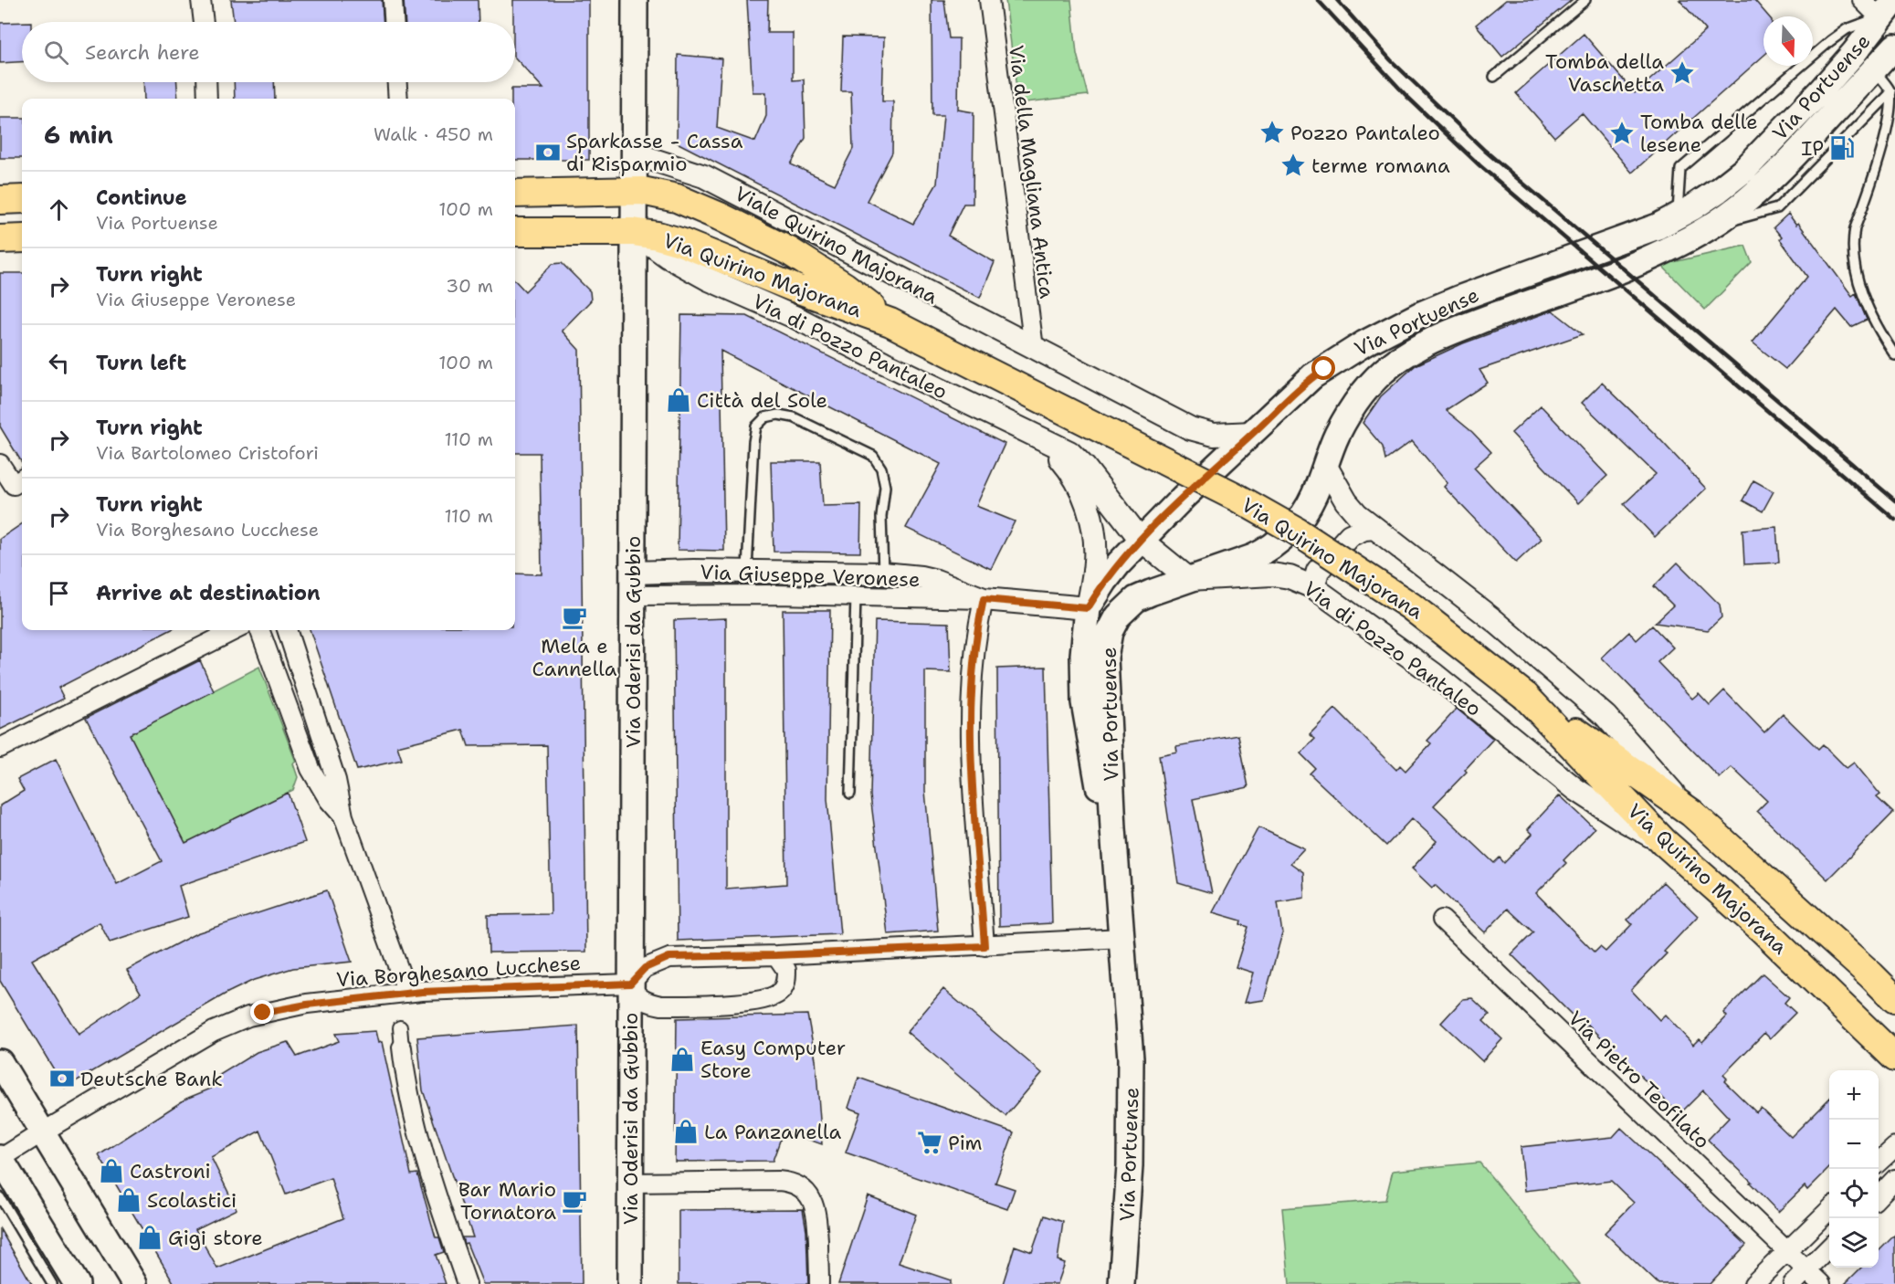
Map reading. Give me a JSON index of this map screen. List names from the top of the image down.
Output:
{
  "streets": {
    "main road": ["Via Portuense", "Via Quirino Majorana", "Via Oderisi da Gubbio"],
    "street": [
      "Via della Magliana Antica",
      "Viale Quirino Majorana",
      "Via di Pozzo Pantaleo",
      "Via Giuseppe Veronese",
      "Via Borghesano Lucchese",
      "Via Pietro Teofilato"
    ]
  },
  "crossings": [
    ["Via Portuense", "Via Quirino Majorana"],
    ["Via Portuense", "Via di Pozzo Pantaleo"],
    ["Via Portuense", "Via Giuseppe Veronese"],
    ["Via della Magliana Antica", "Viale Quirino Majorana"],
    ["Viale Quirino Majorana", "Via Oderisi da Gubbio"],
    ["Via Quirino Majorana", "Via di Pozzo Pantaleo"],
    ["Via Quirino Majorana", "Via Oderisi da Gubbio"],
    ["Via di Pozzo Pantaleo", "Via Giuseppe Veronese"],
    ["Via di Pozzo Pantaleo", "Via Oderisi da Gubbio"],
    ["Via Giuseppe Veronese", "Via Oderisi da Gubbio"],
    ["Via Oderisi da Gubbio", "Via Borghesano Lucchese"]
  ],
  "places": {
    "place": [
      "Tomba della Vaschetta",
      "Pozzo Pantaleo",
      "Tomba delle lesene",
      "terme romana"
    ],
    "fuel station": ["IP"],
    "bank": ["Sparkasse - Cassa di Risparmio", "Deutsche Bank"],
    "shop": [
      "Città del Sole",
      "Easy Computer Store",
      "La Panzanella",
      "Castroni",
      "Scolastici",
      "Gigi store"
    ],
    "cafe": ["Mela e Cannella", "Bar Mario Tornatora"],
    "supermarket": ["Pim"]
  },
  "north": "bottom",
  "page": {
    "search": "Search here",
    "heading": ["6 min", "Walk · 450 m"],
    "list": [
      ["Continue", "Via Portuense", "100 m"],
      ["Turn right", "Via Giuseppe Veronese", "30 m"],
      ["Turn left", "100 m"],
      ["Turn right", "Via Bartolomeo Cristofori", "110 m"],
      ["Turn right", "Via Borghesano Lucchese", "110 m"],
      "Arrive at destination"
    ],
    "map_buttons": ["+", "−"]
  }
}
